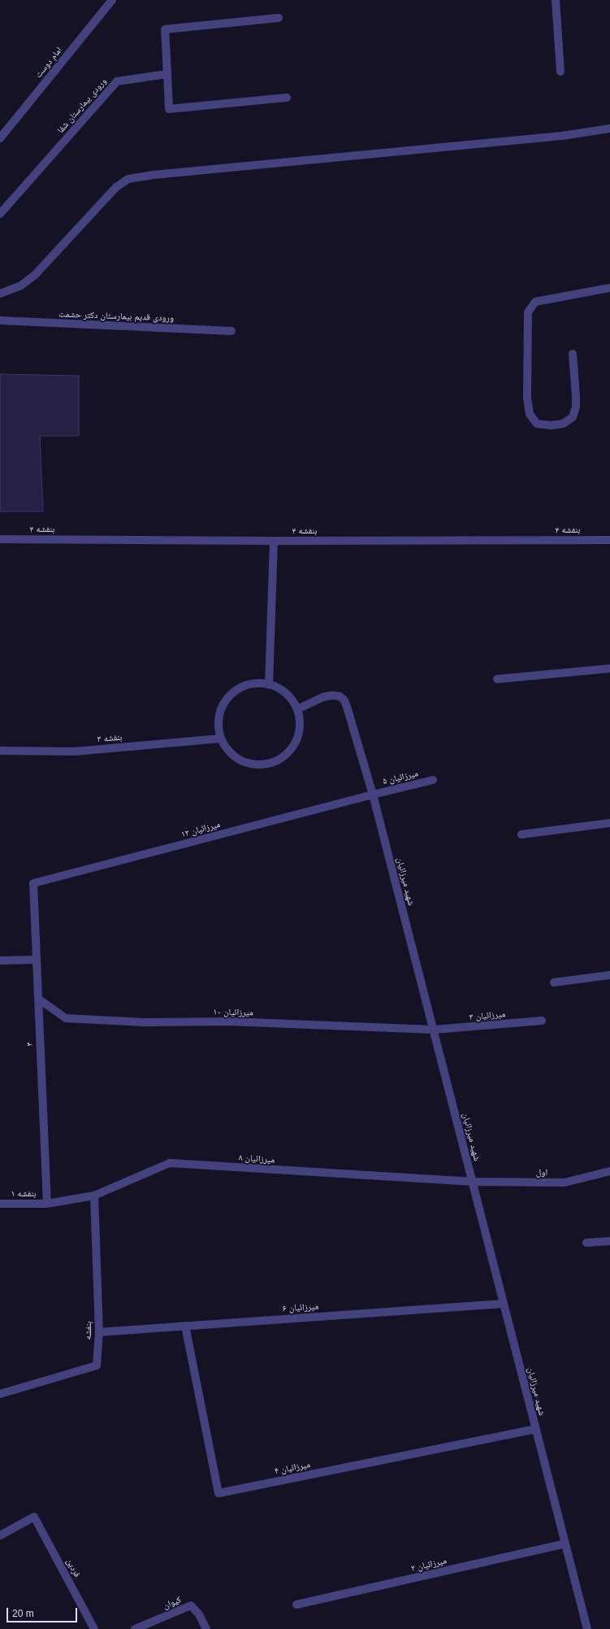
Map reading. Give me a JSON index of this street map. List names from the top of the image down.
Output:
{
  "streets": {
    "street": [
      "امام دوست",
      "ورودی بیمارستان شفا",
      "ورودی قدیم بیمارستان دکتر حشمت",
      "بنفشه ۴",
      "بنفشه ۳",
      "میرزائیان ۵",
      "میرزائیان ۱۲",
      "شهید میرزائیان",
      "میرزائیان ۱۰",
      "میرزائیان ۳",
      "۳",
      "میرزائیان ۸",
      "اول",
      "بنفشه ۱",
      "میرزائیان ۶",
      "بنفشه",
      "میرزائیان ۴",
      "میرزائیان ۲",
      "فردین",
      "کیوان"
    ]
  },
  "crossings": [
    ["بنفشه ۳", "شهید میرزائیان"],
    ["میرزائیان ۵", "میرزائیان ۱۲"],
    ["میرزائیان ۵", "شهید میرزائیان"],
    ["میرزائیان ۱۲", "شهید میرزائیان"],
    ["میرزائیان ۱۲", "۳"],
    ["شهید میرزائیان", "میرزائیان ۱۰"],
    ["شهید میرزائیان", "میرزائیان ۳"],
    ["شهید میرزائیان", "میرزائیان ۸"],
    ["شهید میرزائیان", "اول"],
    ["شهید میرزائیان", "میرزائیان ۶"],
    ["شهید میرزائیان", "میرزائیان ۴"],
    ["شهید میرزائیان", "میرزائیان ۲"],
    ["میرزائیان ۱۰", "میرزائیان ۳"],
    ["میرزائیان ۱۰", "۳"],
    ["۳", "میرزائیان ۸"],
    ["۳", "بنفشه ۱"],
    ["میرزائیان ۸", "اول"],
    ["میرزائیان ۸", "بنفشه ۱"],
    ["میرزائیان ۸", "بنفشه"],
    ["میرزائیان ۶", "بنفشه"],
    ["میرزائیان ۶", "میرزائیان ۴"]
  ],
  "scale_bar": "20 m"
}
